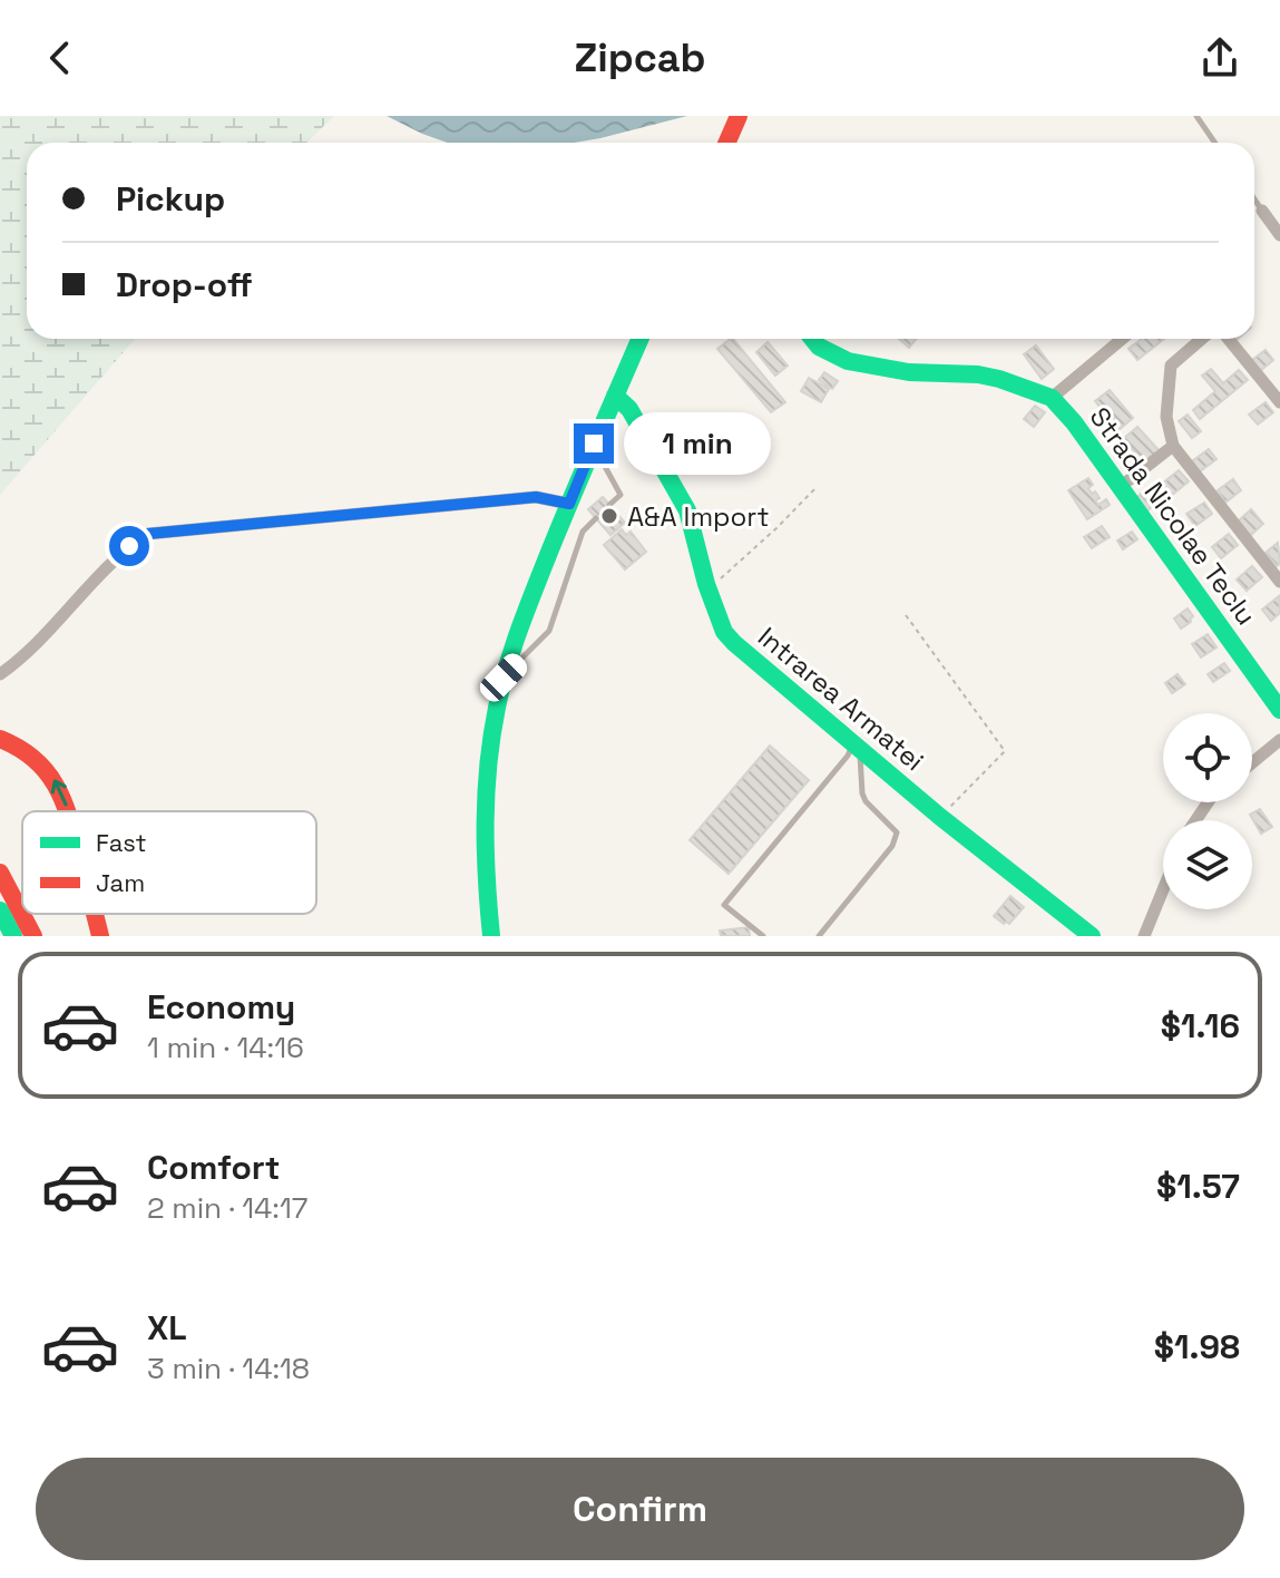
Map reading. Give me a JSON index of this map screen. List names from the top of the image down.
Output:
{
  "streets": {
    "main road": ["Strada Nicolae Teclu", "Intrarea Armatei"]
  },
  "places": ["A&A Import"],
  "legend": ["Fast", "Jam"],
  "page": {
    "header": "Zipcab",
    "banner": ["Pickup", "Drop-off"],
    "bubble": "1 min",
    "list": [
      {
        "name": "Economy",
        "note": "1 min · 14:16",
        "value": "$1.16"
      },
      {
        "name": "Comfort",
        "note": "2 min · 14:17",
        "value": "$1.57"
      },
      {
        "name": "XL",
        "note": "3 min · 14:18",
        "value": "$1.98"
      }
    ],
    "buttons": "Confirm"
  }
}
